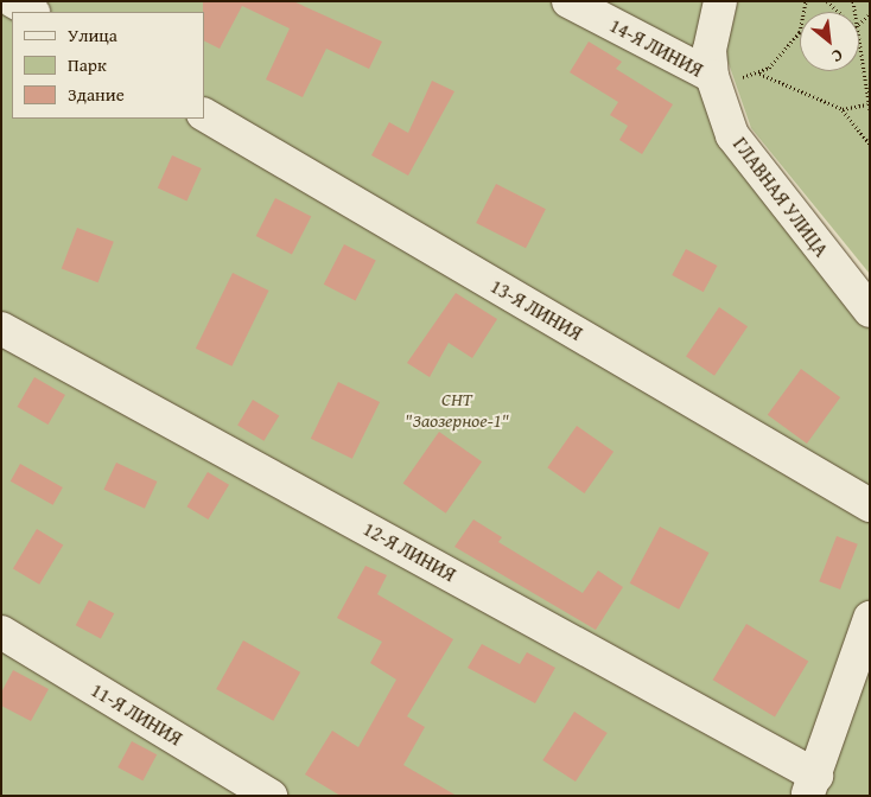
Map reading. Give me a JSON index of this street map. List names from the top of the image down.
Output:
{
  "streets": {
    "street": [
      "14-Я ЛИНИЯ",
      "ГЛАВНАЯ УЛИЦА",
      "13-Я ЛИНИЯ",
      "12-Я ЛИНИЯ",
      "11-Я ЛИНИЯ"
    ]
  },
  "crossings": [
    ["14-Я ЛИНИЯ", "ГЛАВНАЯ УЛИЦА"]
  ],
  "parks": ["СНТ \"Заозерное-1\""],
  "legend": ["Улица", "Парк", "Здание"],
  "north": "bottom right"
}
